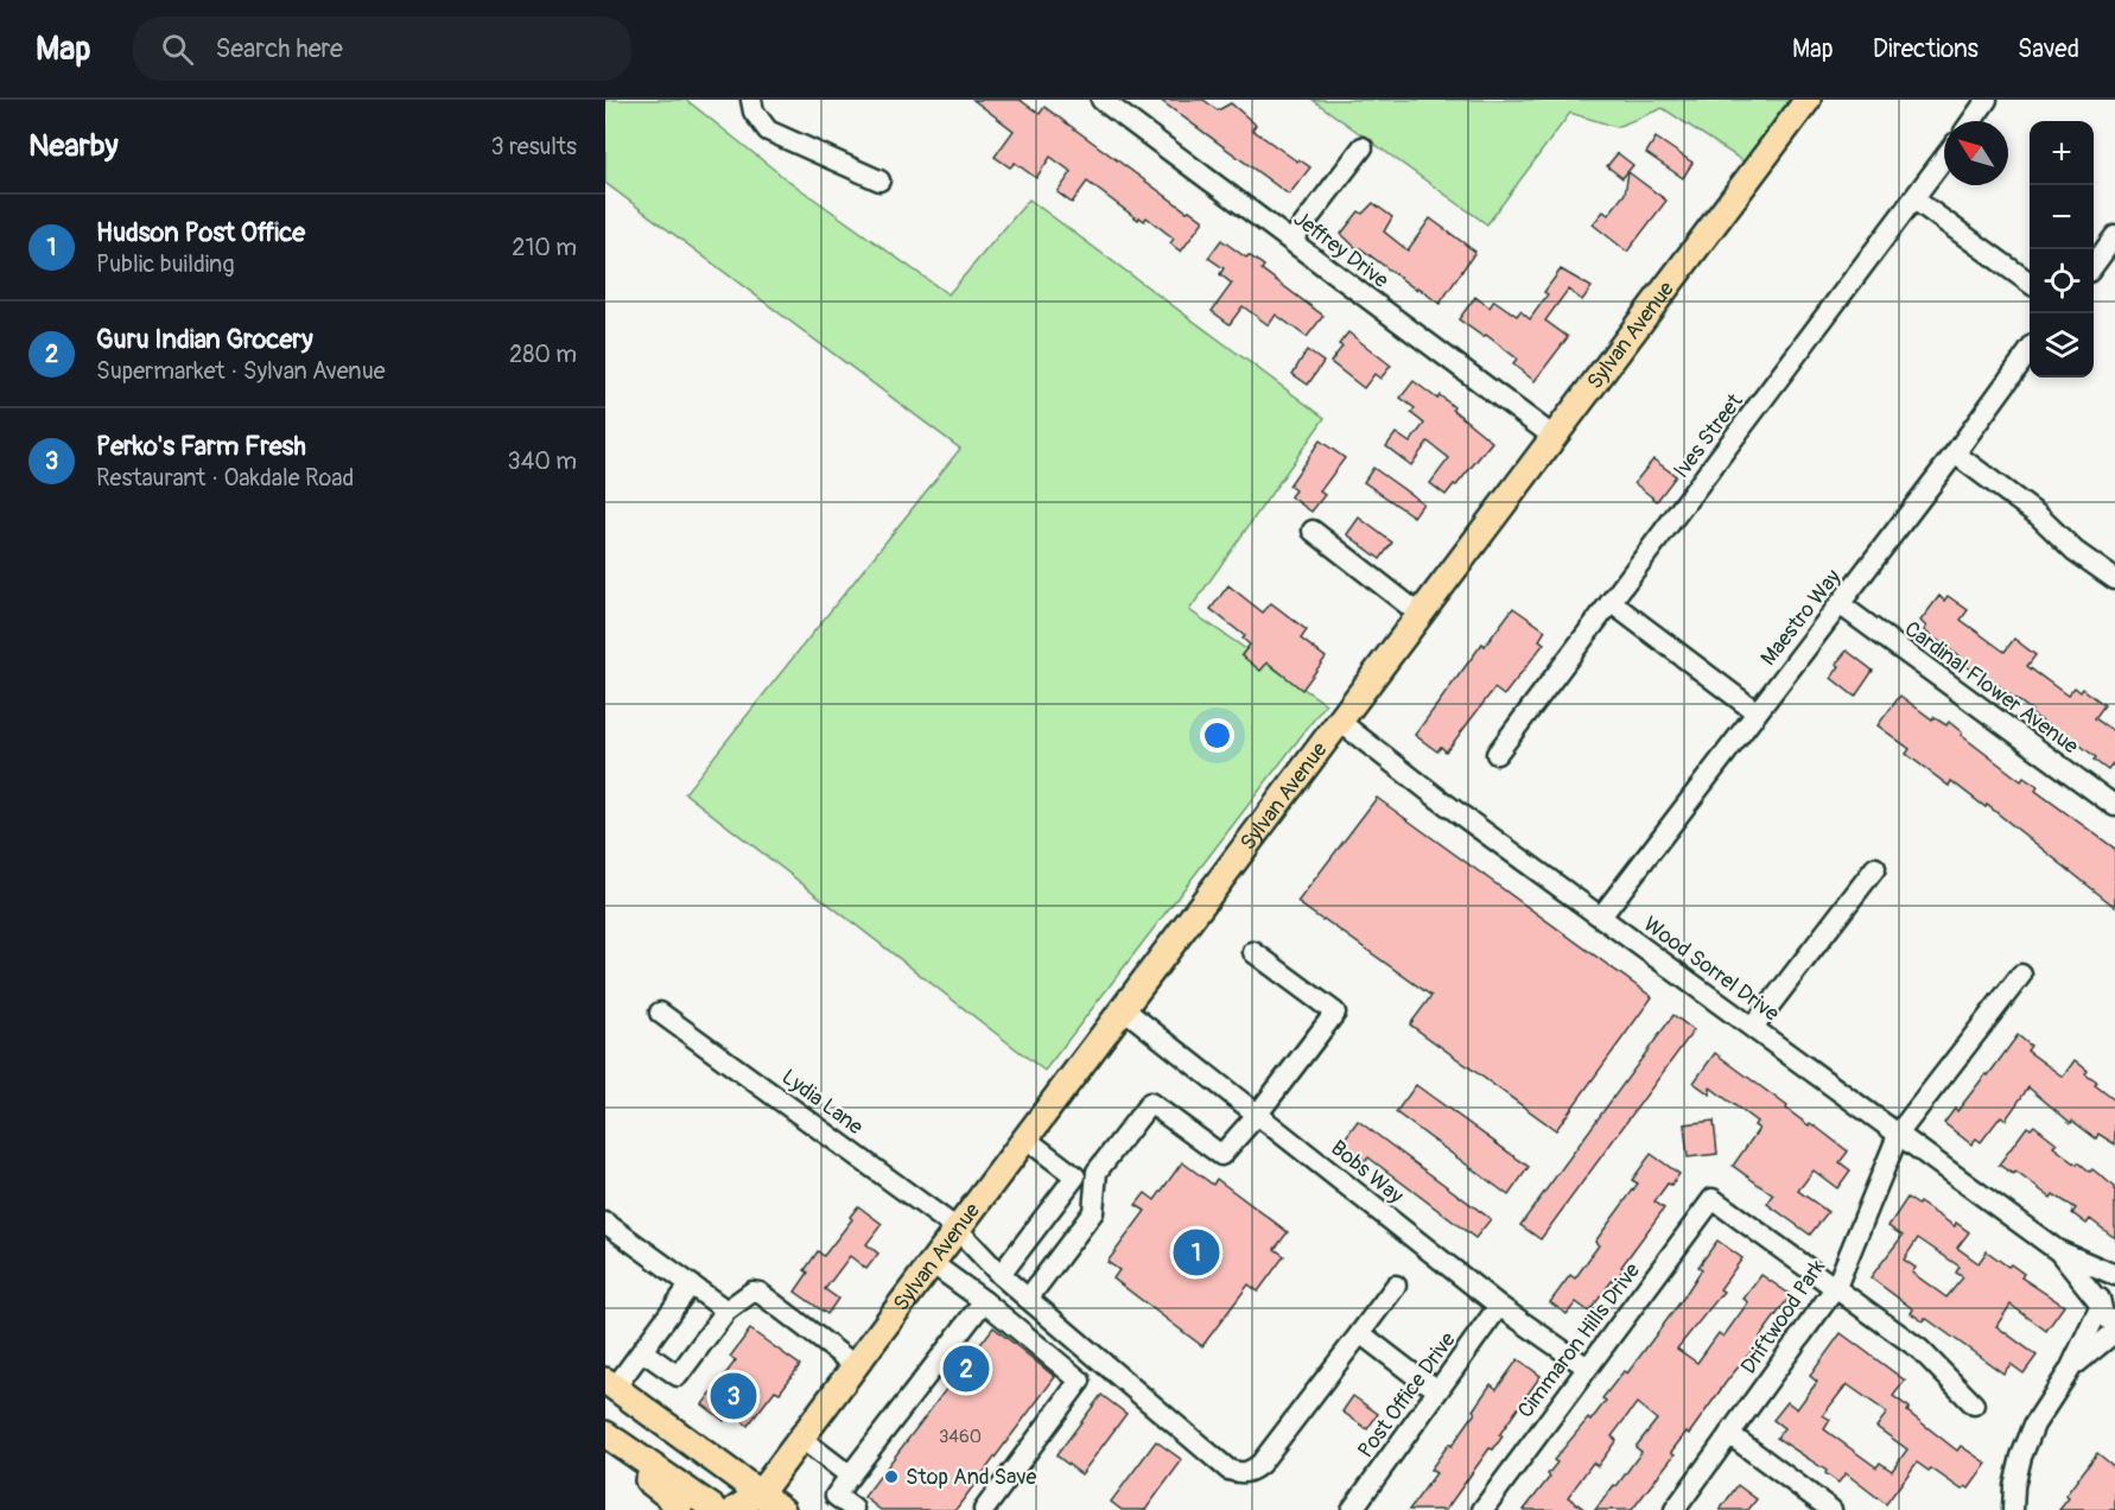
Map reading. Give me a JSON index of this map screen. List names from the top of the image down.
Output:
{
  "streets": {
    "main road": ["Sylvan Avenue"],
    "street": [
      "Jeffrey Drive",
      "Ives Street",
      "Maestro Way",
      "Cardinal Flower Avenue",
      "Wood Sorrel Drive",
      "Lydia Lane",
      "Bobs Way",
      "Driftwood Park",
      "Cimmaron Hills Drive",
      "Post Office Drive"
    ]
  },
  "crossings": [
    ["Jeffrey Drive", "Sylvan Avenue"],
    ["Sylvan Avenue", "Wood Sorrel Drive"],
    ["Sylvan Avenue", "Lydia Lane"],
    ["Sylvan Avenue", "Bobs Way"],
    ["Maestro Way", "Cardinal Flower Avenue"],
    ["Maestro Way", "Wood Sorrel Drive"],
    ["Wood Sorrel Drive", "Driftwood Park"],
    ["Bobs Way", "Cimmaron Hills Drive"],
    ["Bobs Way", "Post Office Drive"],
    ["Driftwood Park", "Cimmaron Hills Drive"]
  ],
  "places": ["Stop And Save"],
  "house_numbers": ["3460"],
  "north": "top left",
  "page": {
    "header": "Map",
    "search": "Search here",
    "nav": ["Map", "Directions", "Saved"],
    "heading": ["Nearby", "3 results"],
    "map_buttons": ["+", "−"],
    "list": [
      {
        "mark": "1",
        "name": "Hudson Post Office",
        "note": "Public building",
        "value": "210 m"
      },
      {
        "mark": "2",
        "name": "Guru Indian Grocery",
        "note": "Supermarket · Sylvan Avenue",
        "value": "280 m"
      },
      {
        "mark": "3",
        "name": "Perko's Farm Fresh",
        "note": "Restaurant · Oakdale Road",
        "value": "340 m"
      }
    ],
    "pins": ["1", "2", "3"]
  }
}
